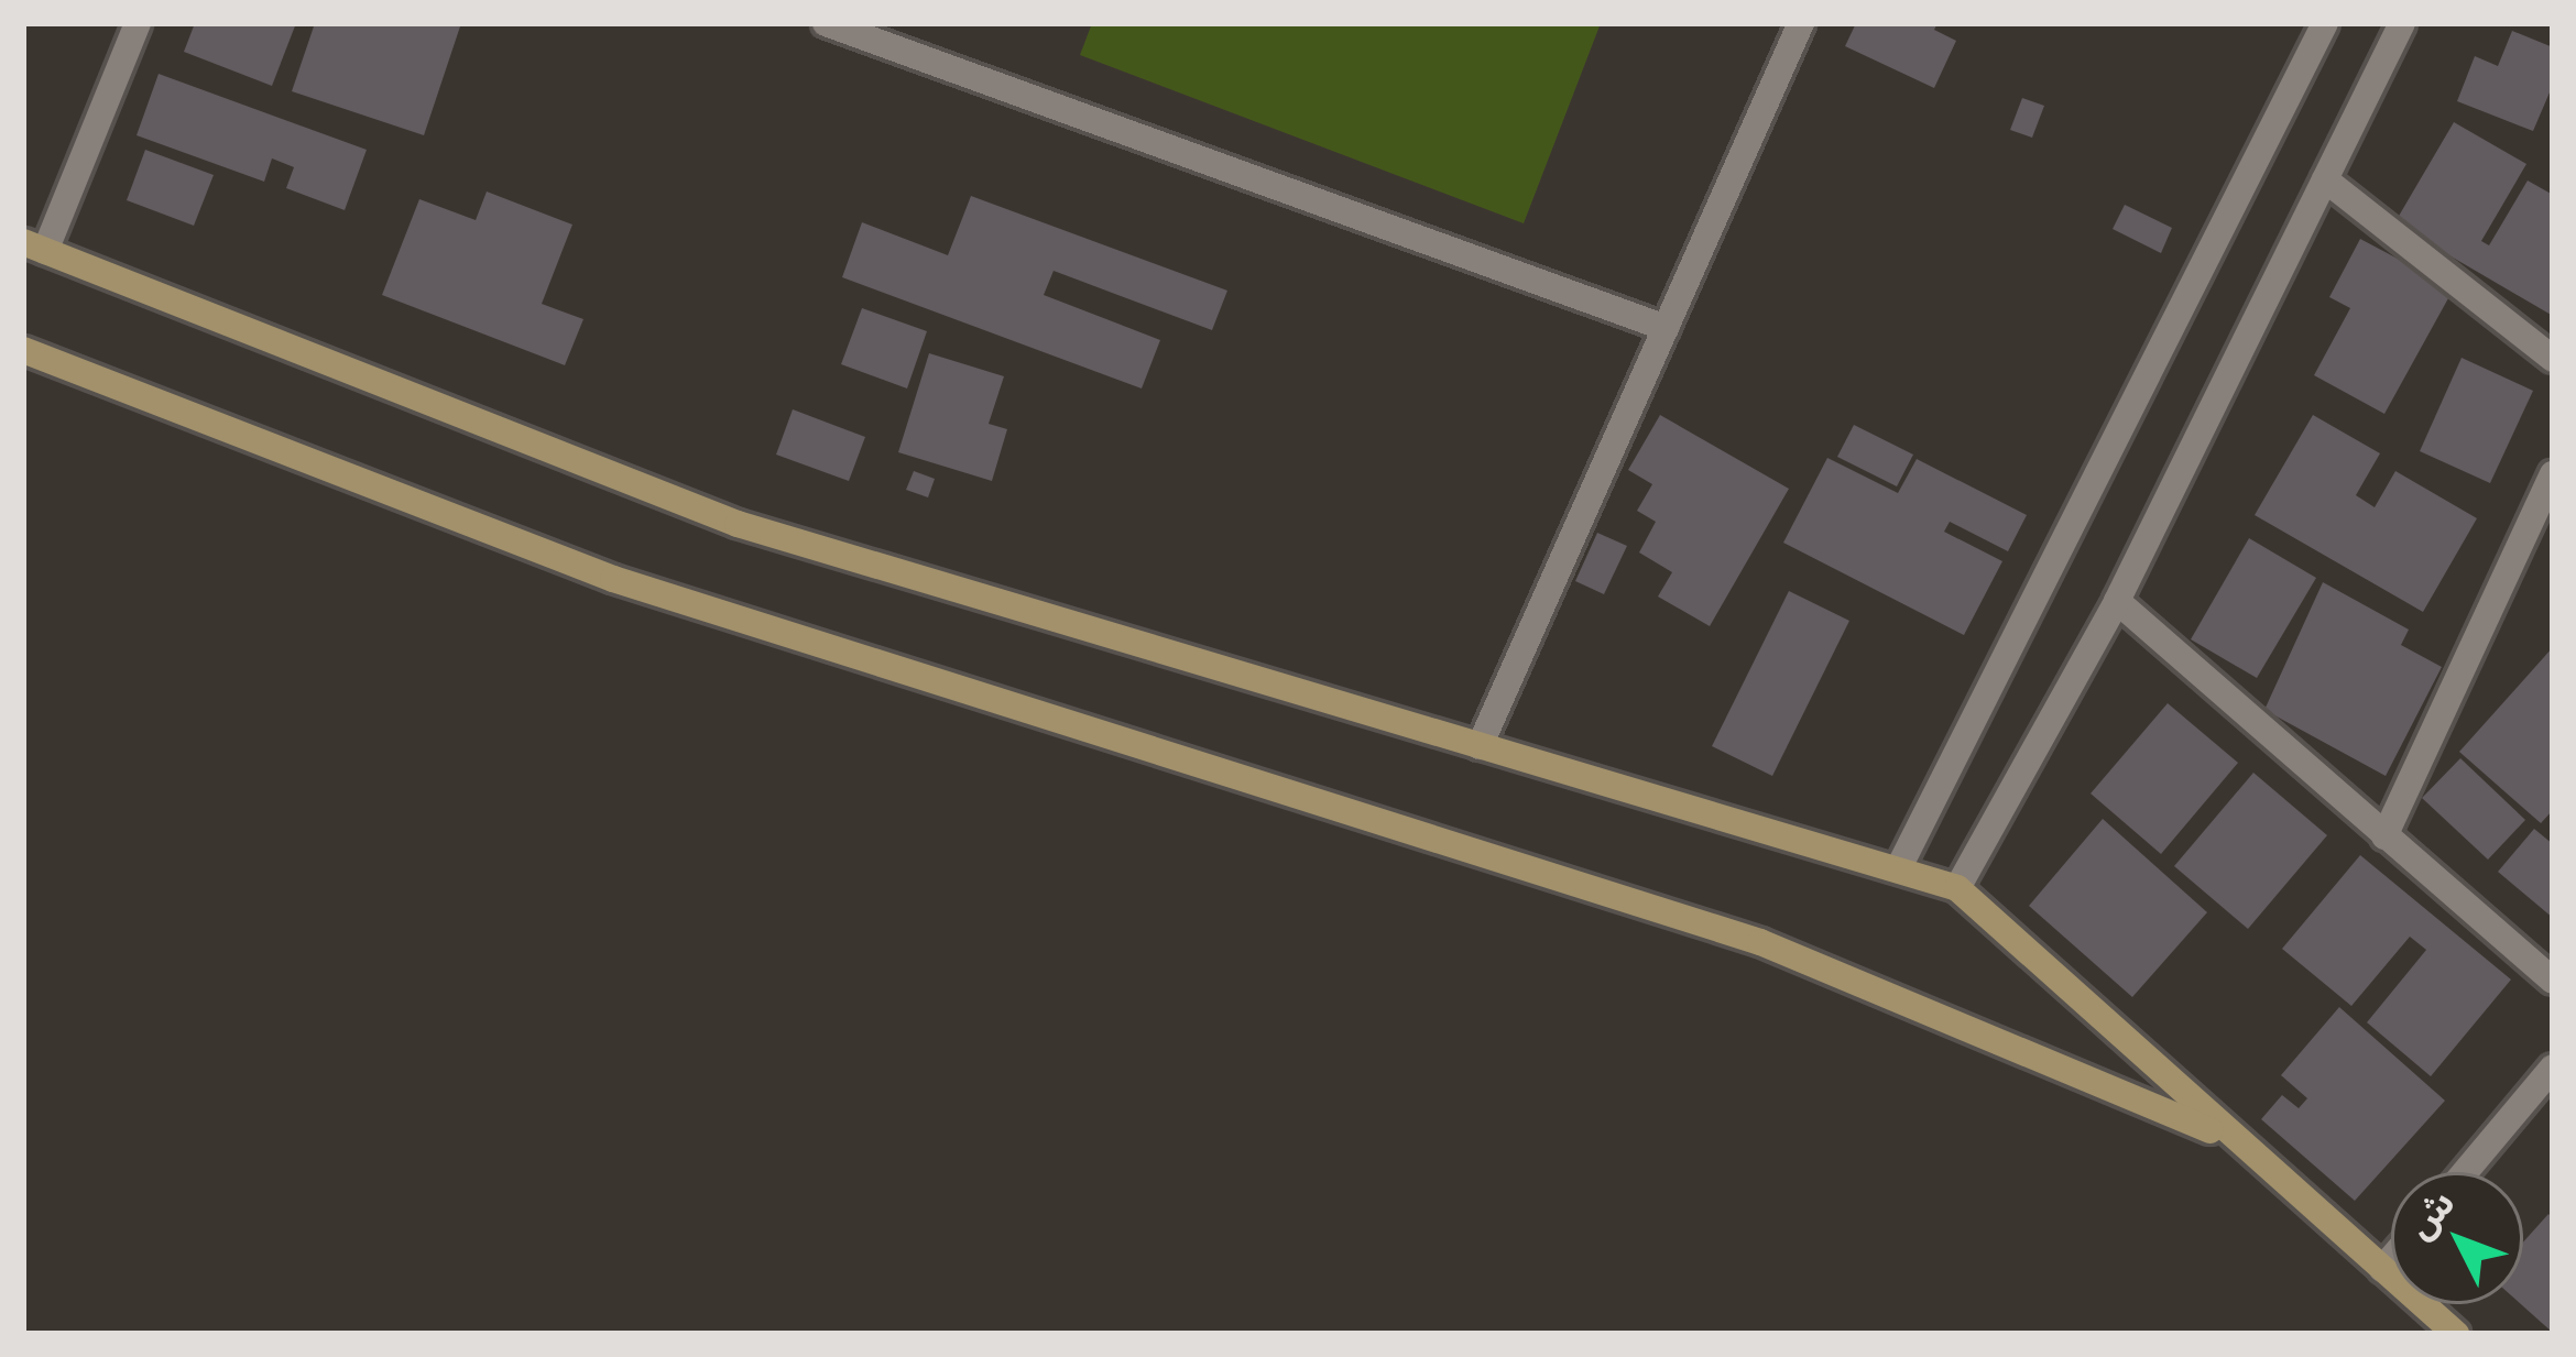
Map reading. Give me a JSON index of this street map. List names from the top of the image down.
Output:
{
  "north": "top left"
}
